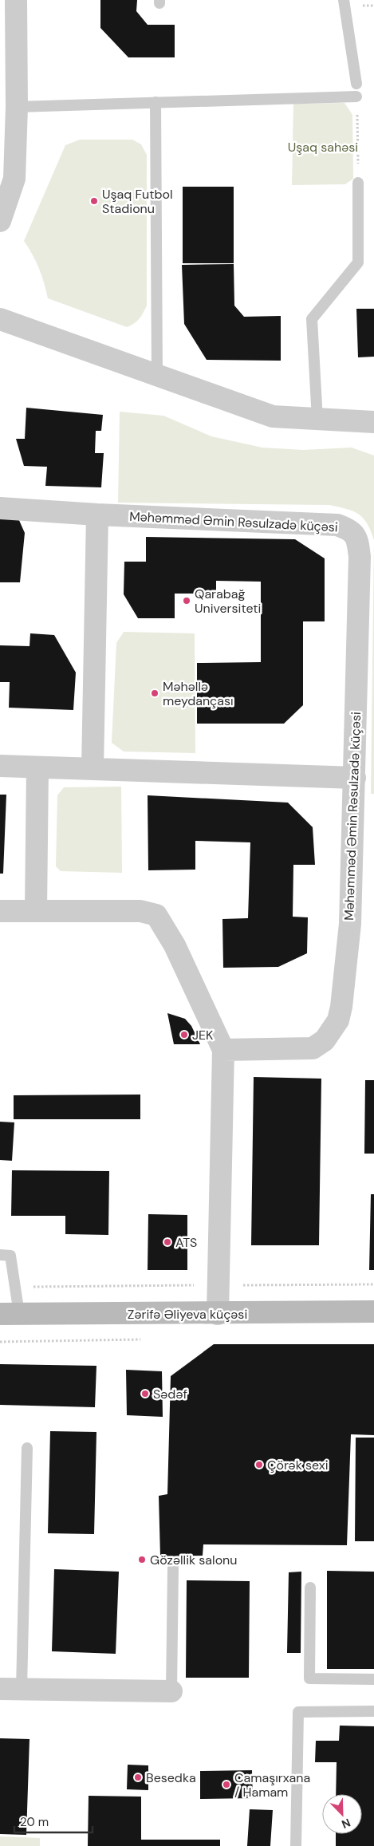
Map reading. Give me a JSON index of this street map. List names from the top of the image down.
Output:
{
  "streets": {
    "main road": ["Zərifə Əliyeva küçəsi"],
    "street": ["Məhəmməd Əmin Rəsulzadə küçəsi"]
  },
  "parks": ["Uşaq sahəsi"],
  "places": [
    "Uşaq Futbol Stadionu",
    "Qarabağ Universiteti",
    "Məhəllə meydançası",
    "JEK",
    "ATS",
    "Sədəf",
    "Çörək sexi",
    "Gözəllik salonu",
    "Besedka",
    "Camaşırxana / Hamam"
  ],
  "scale_bar": "20 m",
  "north": "bottom right"
}
